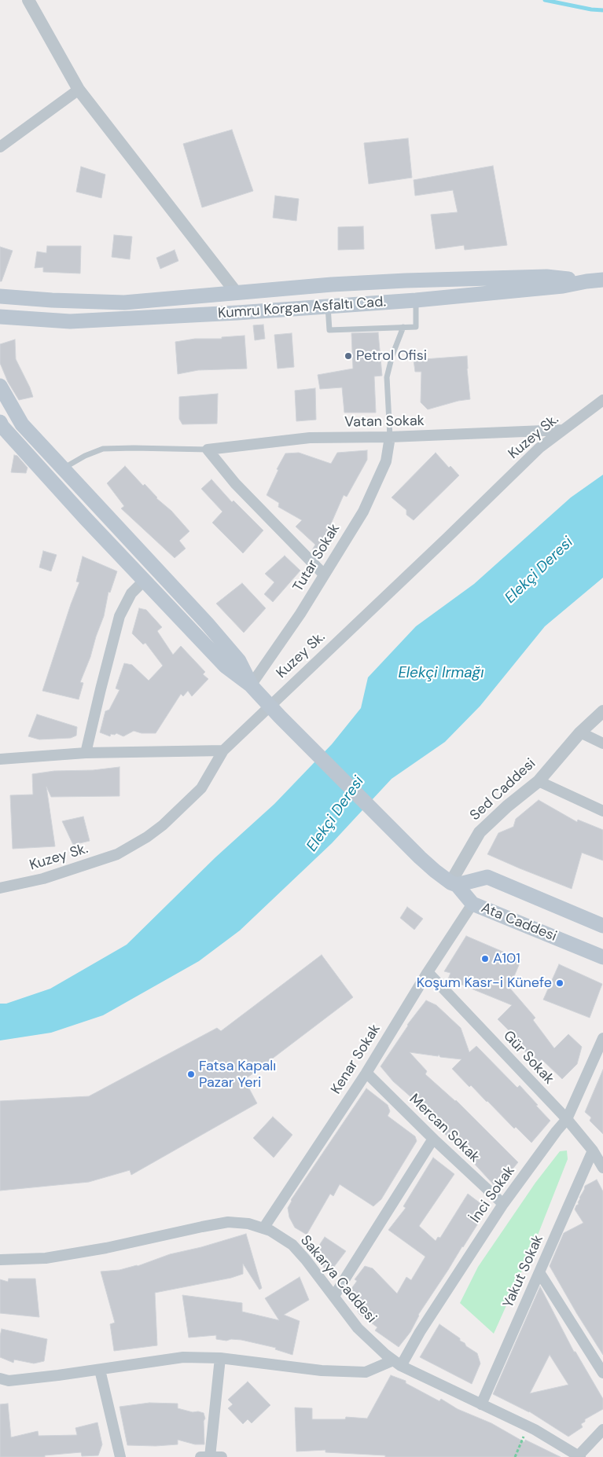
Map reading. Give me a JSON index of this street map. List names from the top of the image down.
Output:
{
  "streets": {
    "main road": ["Kumru Korgan Asfaltı Cad.", "Ata Caddesi"],
    "street": [
      "Vatan Sokak",
      "Kuzey Sk.",
      "Tutar Sokak",
      "Sed Caddesi",
      "Gür Sokak",
      "Kenar Sokak",
      "Mercan Sokak",
      "İnci Sokak",
      "Yakut Sokak",
      "Sakarya Caddesi"
    ]
  },
  "crossings": [
    ["Vatan Sokak", "Kuzey Sk."],
    ["Vatan Sokak", "Tutar Sokak"],
    ["Sed Caddesi", "Ata Caddesi"],
    ["Ata Caddesi", "Kenar Sokak"],
    ["Gür Sokak", "Kenar Sokak"],
    ["Gür Sokak", "İnci Sokak"],
    ["Gür Sokak", "Yakut Sokak"],
    ["Kenar Sokak", "Mercan Sokak"],
    ["Kenar Sokak", "Sakarya Caddesi"],
    ["Mercan Sokak", "İnci Sokak"],
    ["İnci Sokak", "Sakarya Caddesi"],
    ["Yakut Sokak", "Sakarya Caddesi"]
  ],
  "water": ["Elekçi Deresi", "Elekçi Irmağı"],
  "places": [
    "Petrol Ofisi",
    "A101",
    "Koşum Kasr-i Künefe",
    "Fatsa Kapalı Pazar Yeri"
  ]
}
